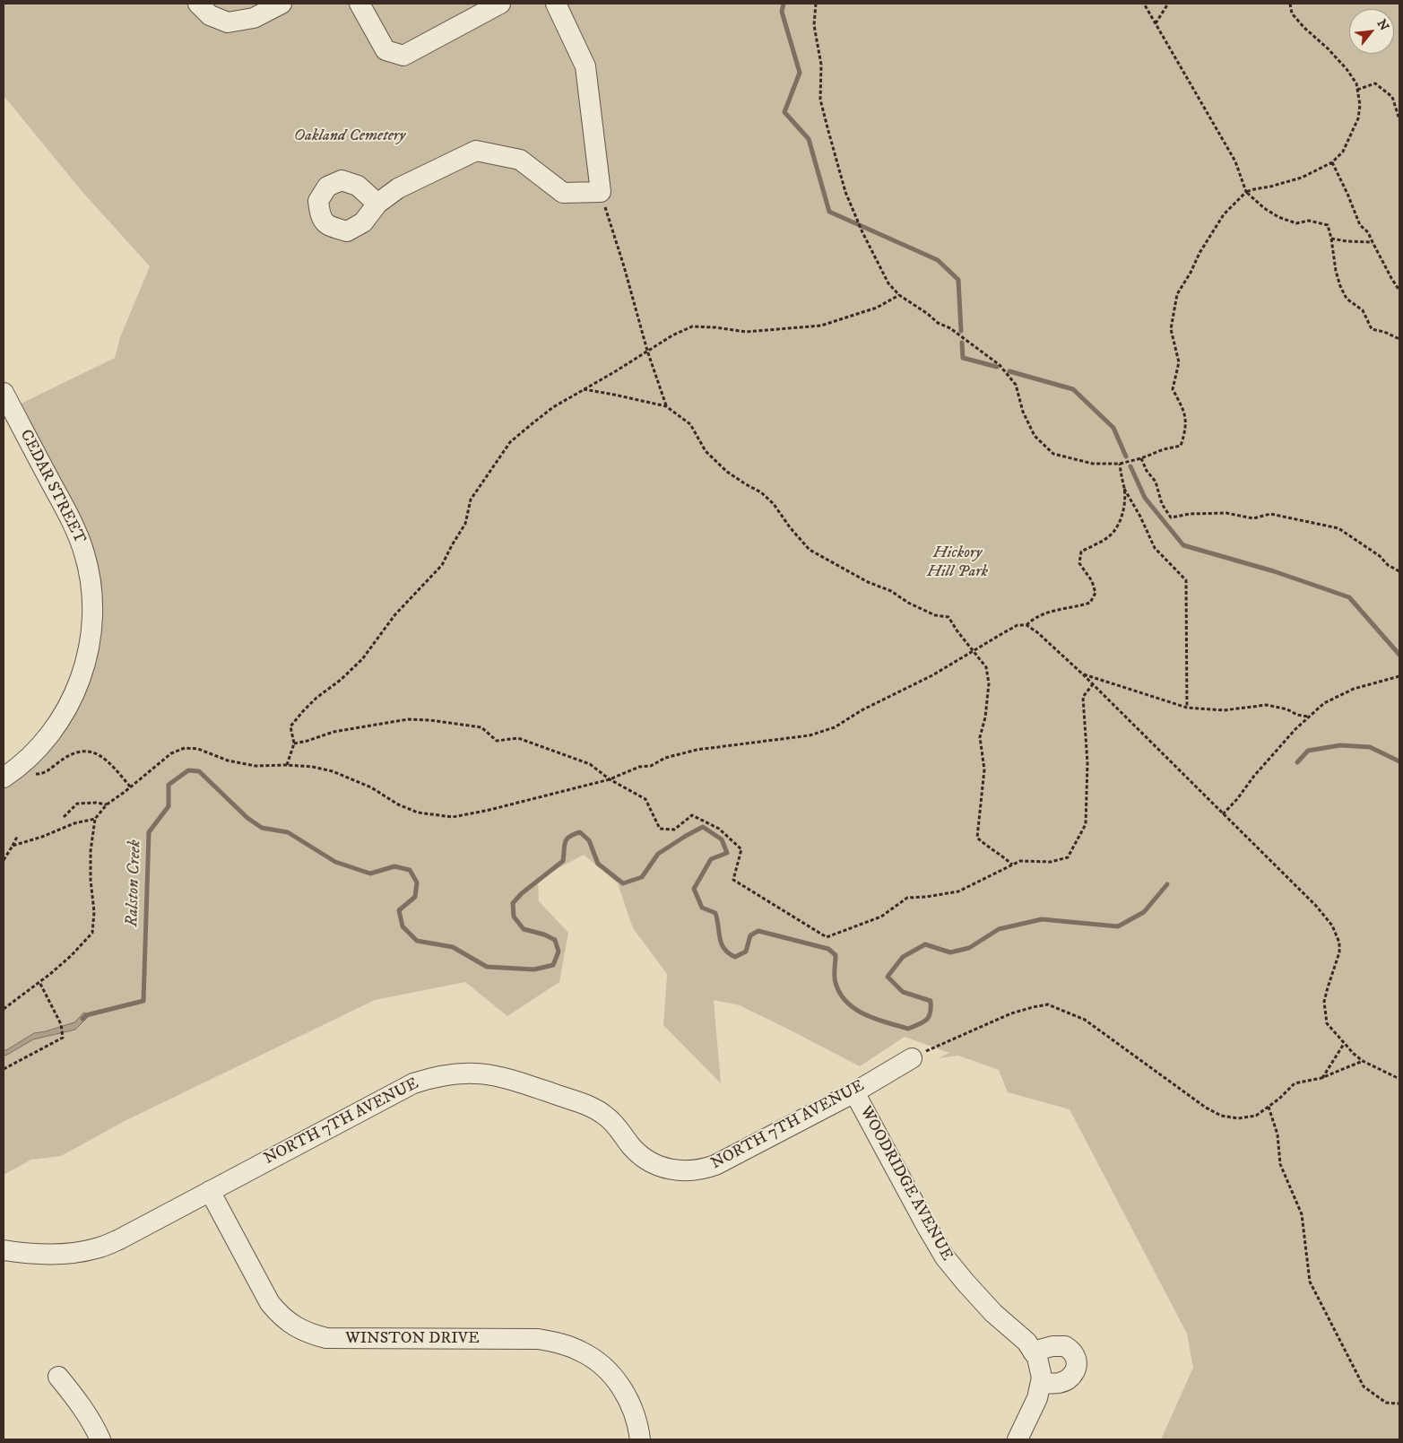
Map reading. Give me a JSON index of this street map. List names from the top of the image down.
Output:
{
  "streets": {
    "street": [
      "CEDAR STREET",
      "NORTH 7TH AVENUE",
      "WOODRIDGE AVENUE",
      "WINSTON DRIVE"
    ]
  },
  "crossings": [
    ["NORTH 7TH AVENUE", "WOODRIDGE AVENUE"],
    ["NORTH 7TH AVENUE", "WINSTON DRIVE"]
  ],
  "water": ["Ralston Creek"],
  "parks": ["Oakland Cemetery", "Hickory Hill Park"],
  "north": "top right"
}
